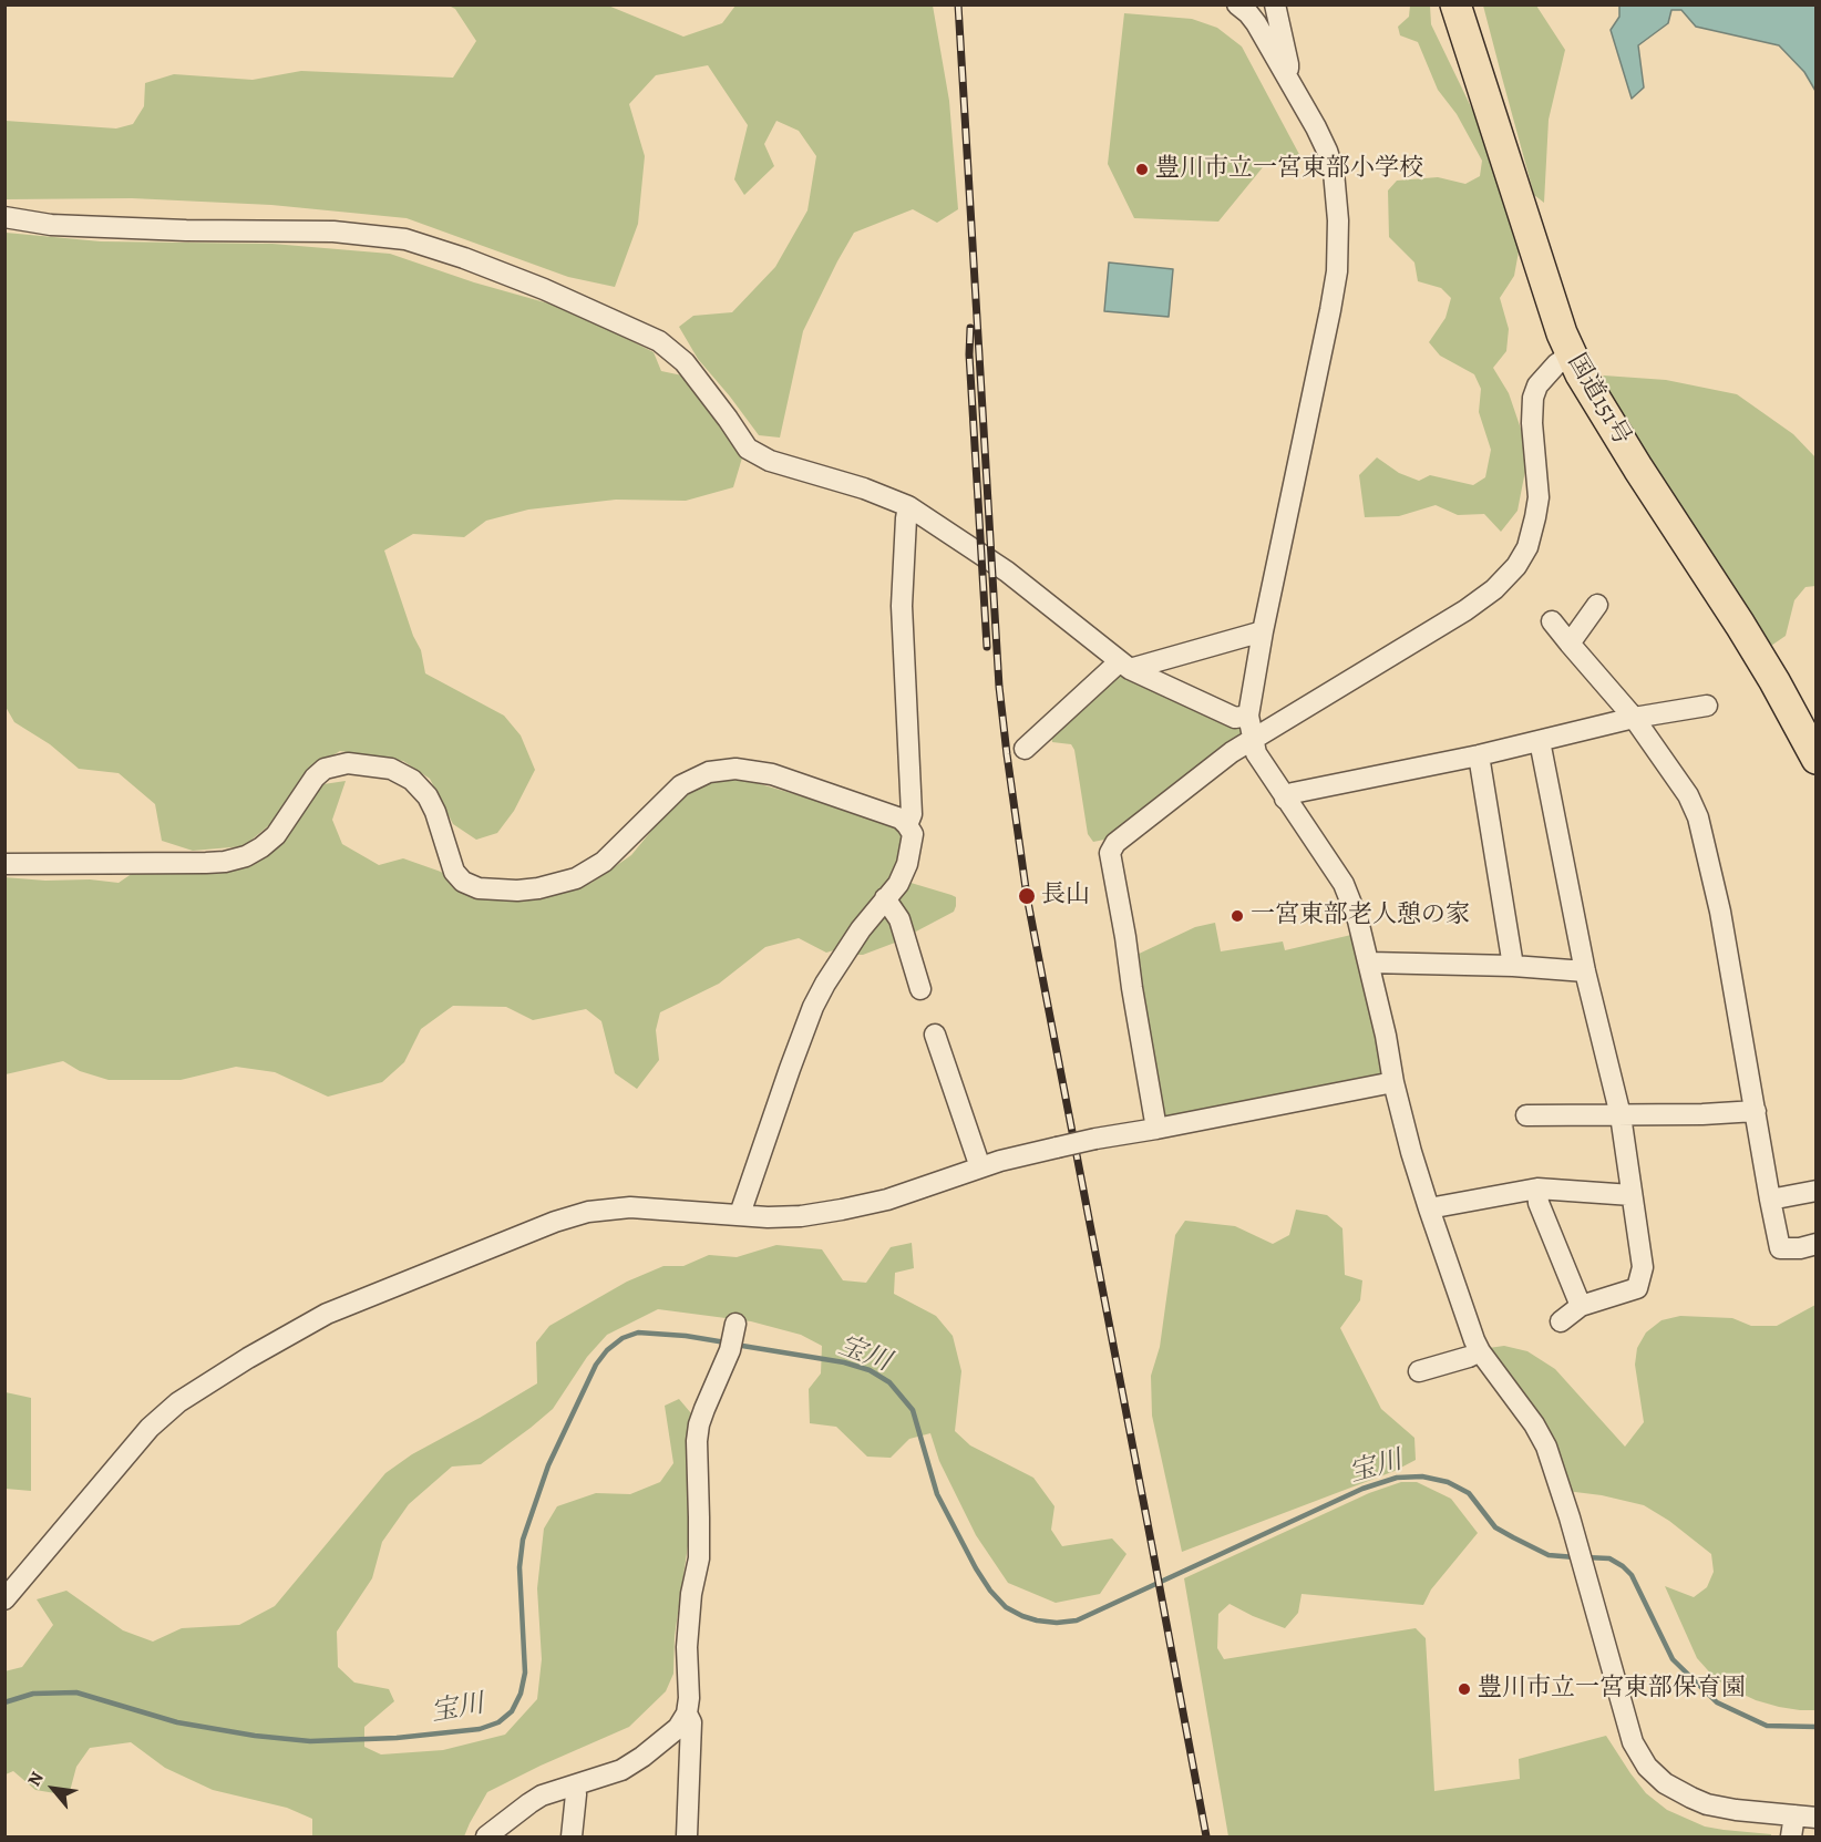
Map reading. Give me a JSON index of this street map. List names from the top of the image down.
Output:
{
  "streets": {
    "highway": ["国道151号"]
  },
  "water": ["宝川"],
  "places": [
    "豊川市立一宮東部小学校",
    "長山",
    "一宮東部老人憩の家",
    "豊川市立一宮東部保育園"
  ],
  "north": "top left"
}
